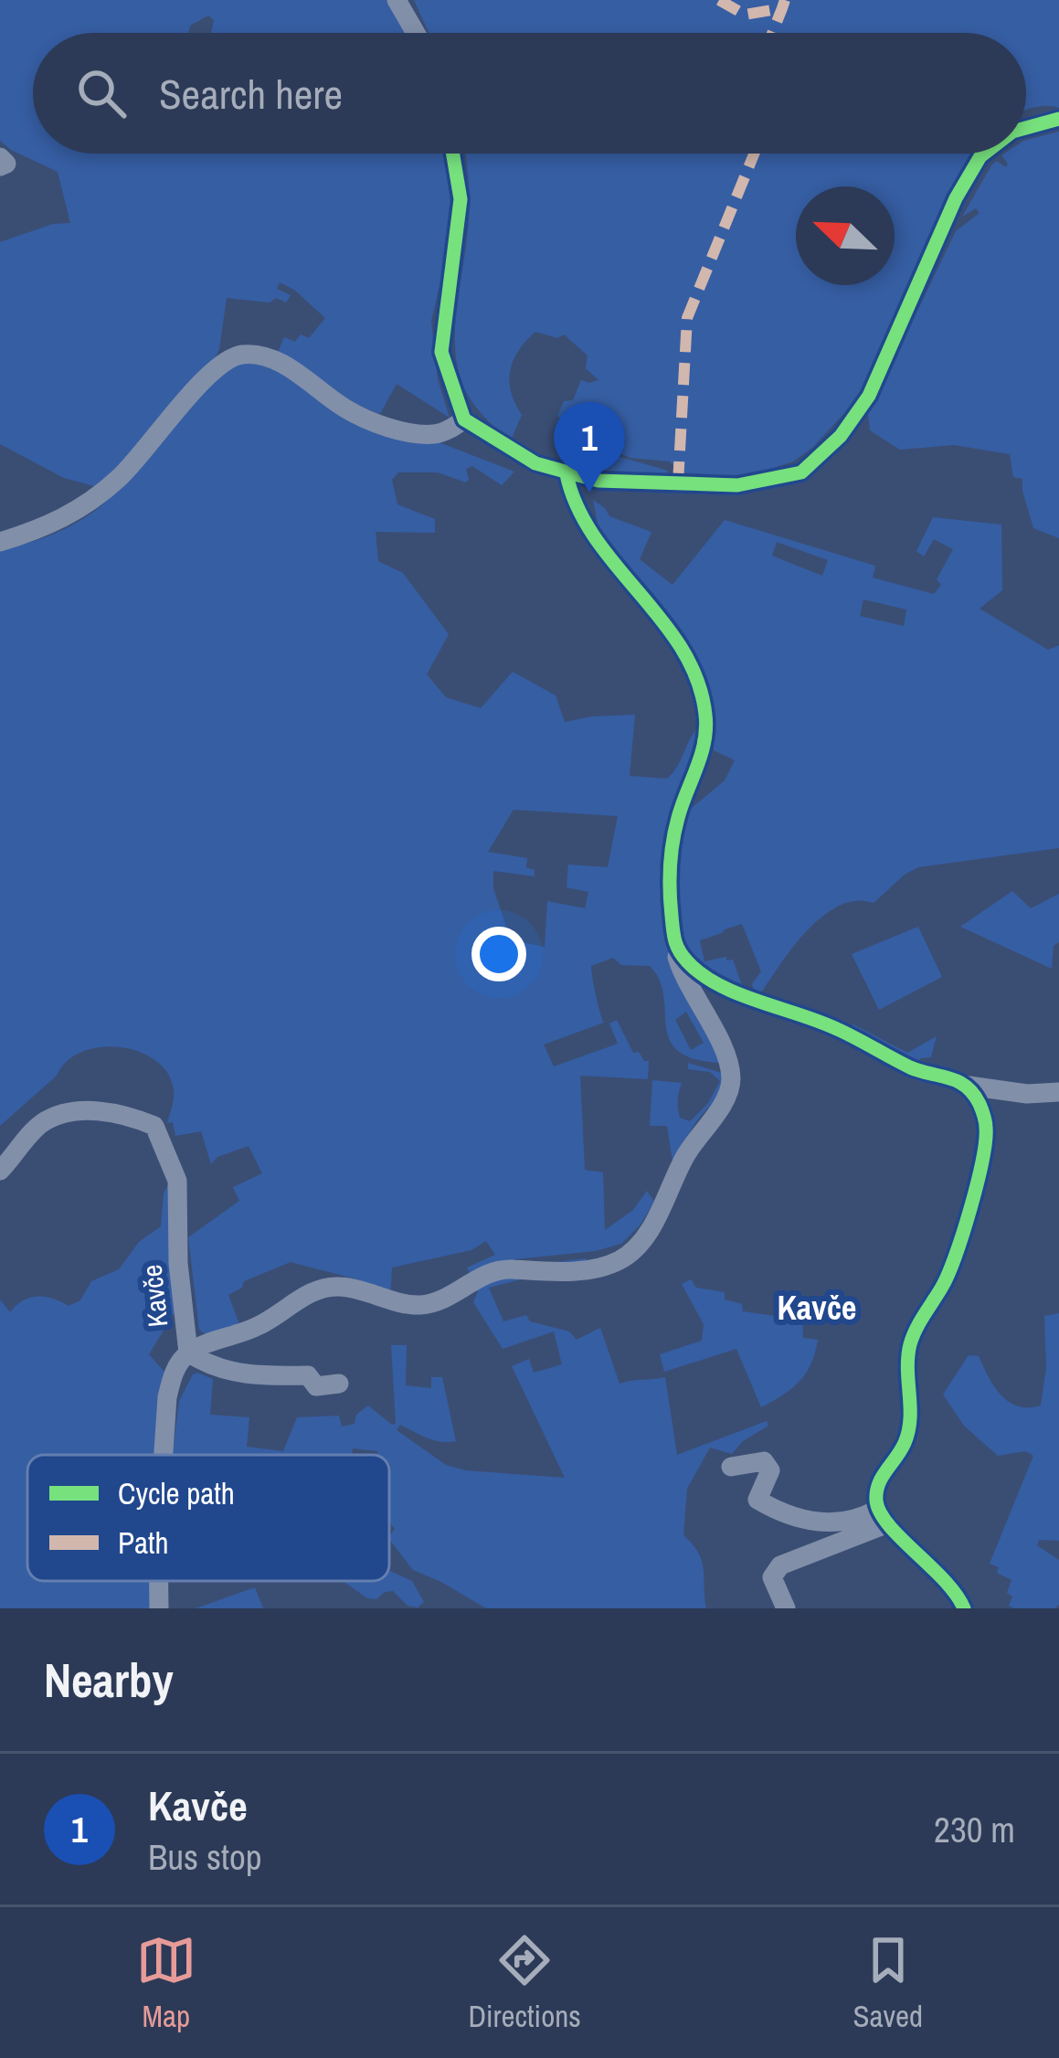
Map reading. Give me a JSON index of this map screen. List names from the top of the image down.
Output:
{
  "streets": {
    "street": ["Kavče"]
  },
  "districts": ["Kavče"],
  "legend": ["Cycle path", "Path"],
  "north": "top left",
  "page": {
    "search": "Search here",
    "pins": "1",
    "heading": "Nearby",
    "list": [
      {
        "mark": "1",
        "name": "Kavče",
        "note": "Bus stop",
        "value": "230 m"
      }
    ],
    "nav": ["Map", "Directions", "Saved"]
  }
}
